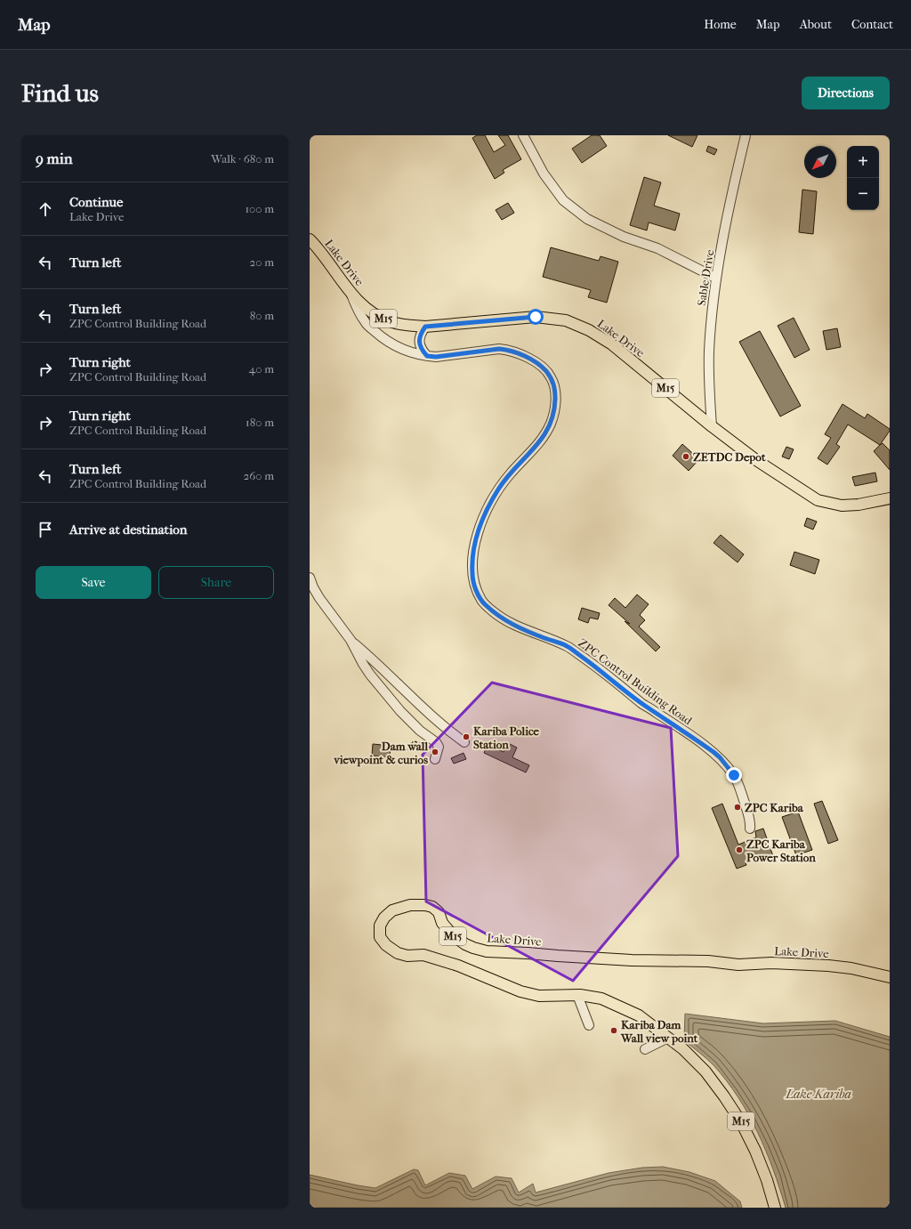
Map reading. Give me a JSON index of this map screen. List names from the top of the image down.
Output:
{
  "streets": {
    "main road": ["Lake Drive", "M15"],
    "street": ["Sable Drive", "ZPC Control Building Road"]
  },
  "crossings": [
    ["Lake Drive", "Sable Drive"],
    ["Lake Drive", "ZPC Control Building Road"]
  ],
  "water": ["Lake Kariba"],
  "places": [
    "ZETDC Depot",
    "Kariba Police Station",
    "Dam wall viewpoint & curios",
    "ZPC Kariba",
    "ZPC Kariba Power Station",
    "Kariba Dam Wall view point"
  ],
  "north": "bottom left",
  "page": {
    "header": "Map",
    "nav": [
      "Home",
      "Map",
      "About",
      "Contact"
    ],
    "buttons": [
      "Directions",
      ["Save", "Share"]
    ],
    "title": "Find us",
    "heading": ["9 min", "Walk · 680 m"],
    "map_buttons": ["+", "−"],
    "list": [
      ["Continue", "Lake Drive", "100 m"],
      ["Turn left", "20 m"],
      ["Turn left", "ZPC Control Building Road", "80 m"],
      ["Turn right", "ZPC Control Building Road", "40 m"],
      ["Turn right", "ZPC Control Building Road", "180 m"],
      ["Turn left", "ZPC Control Building Road", "260 m"],
      "Arrive at destination"
    ]
  }
}
